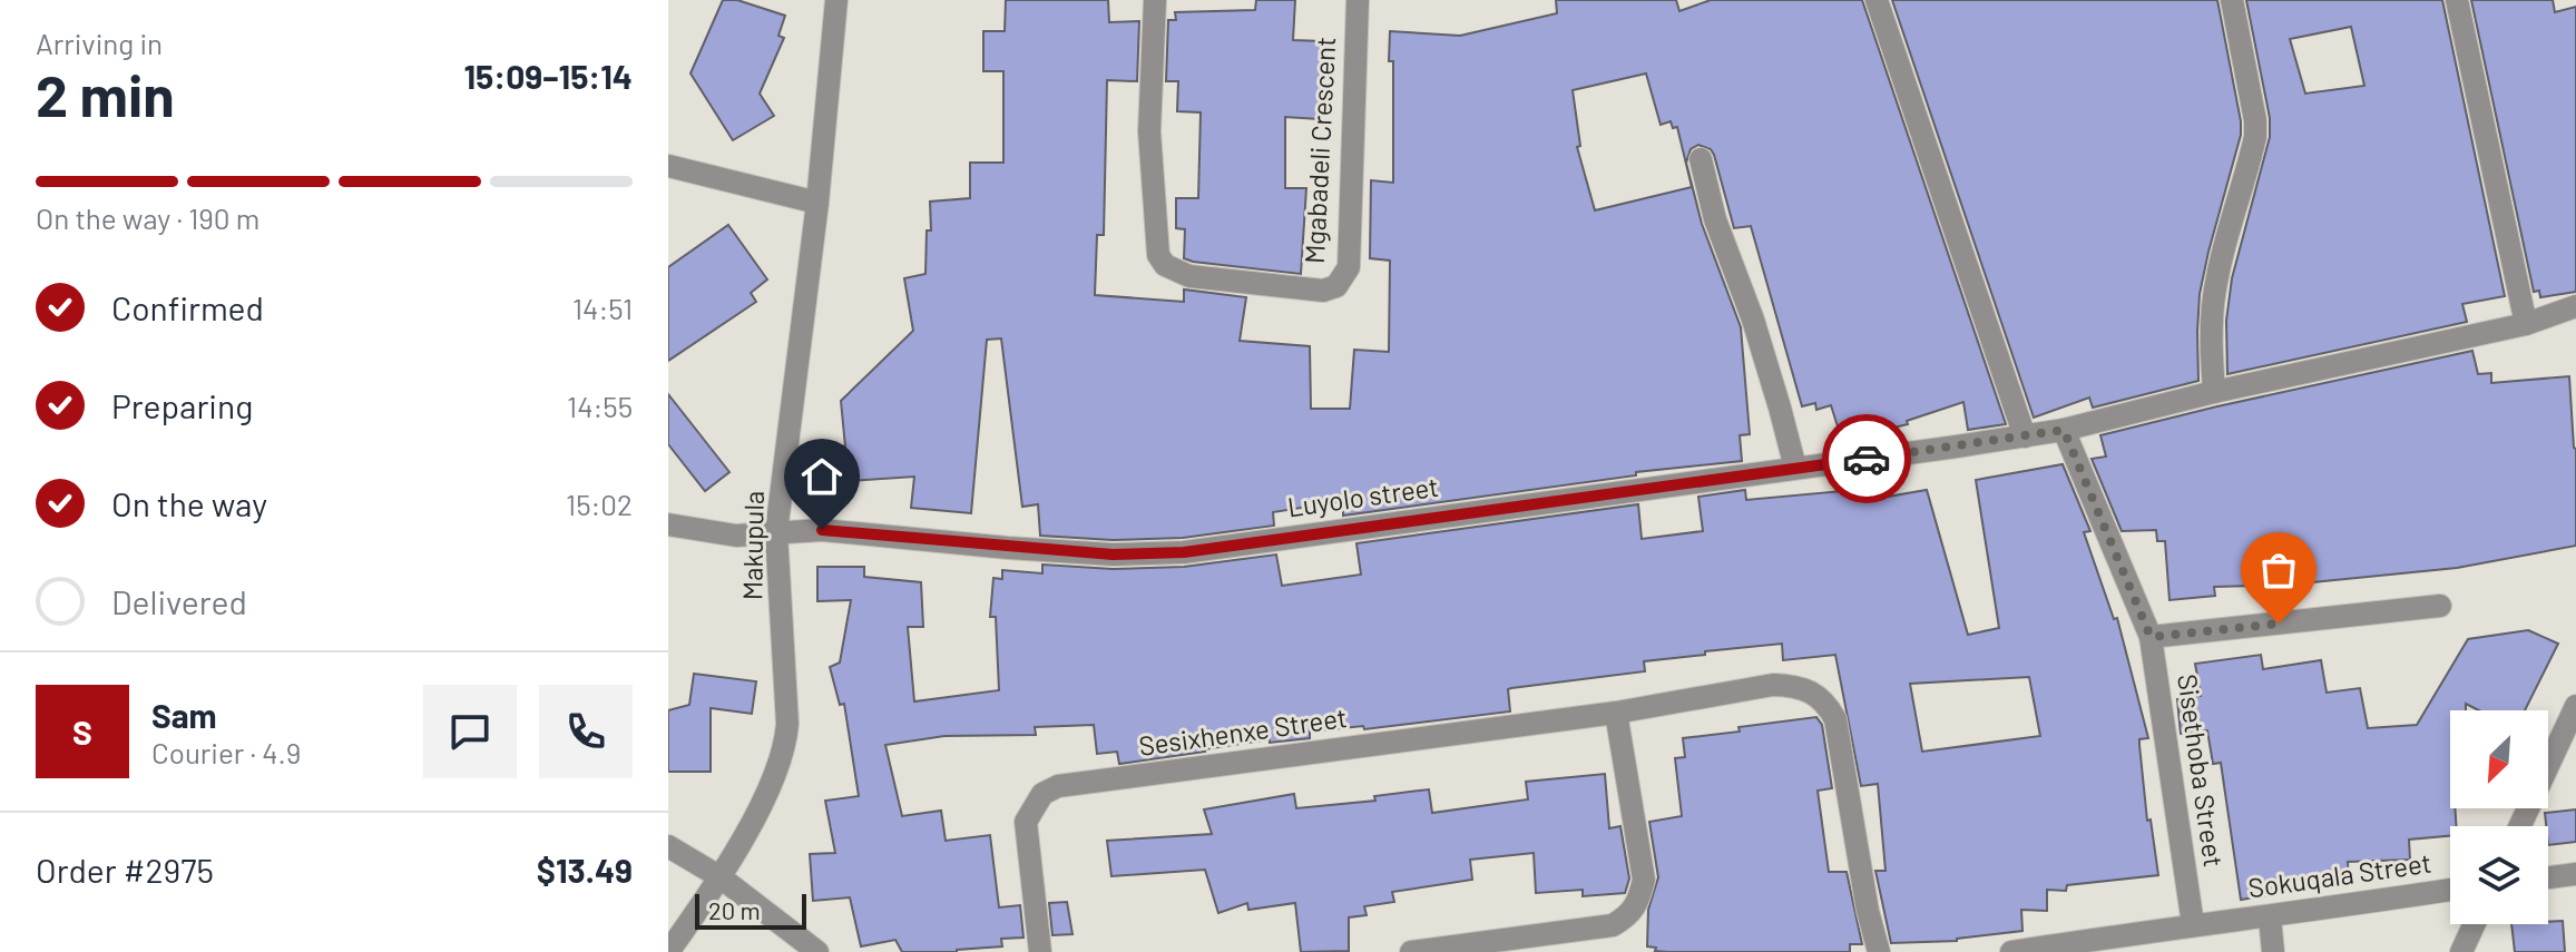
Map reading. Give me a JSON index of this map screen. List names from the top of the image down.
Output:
{
  "streets": {
    "street": [
      "Mgabadeli Crescent",
      "Luyolo street",
      "Makupula",
      "Sesixhenxe Street",
      "Sisethoba Street",
      "Sokuqala Street"
    ]
  },
  "crossings": [
    ["Luyolo street", "Makupula"],
    ["Luyolo street", "Sisethoba Street"],
    ["Sisethoba Street", "Sokuqala Street"]
  ],
  "scale_bar": "20 m",
  "north": "bottom left",
  "page": {
    "heading": ["2 min", "Arriving in", "15:09–15:14"],
    "panel": [
      "Sam",
      "Courier · 4.9",
      "Order #2975",
      "$13.49"
    ],
    "bar": "On the way · 190 m",
    "list": [
      ["Confirmed", "14:51"],
      ["Preparing", "14:55"],
      ["On the way", "15:02"],
      "Delivered"
    ],
    "round": "S",
    "scale": "20 m"
  }
}
